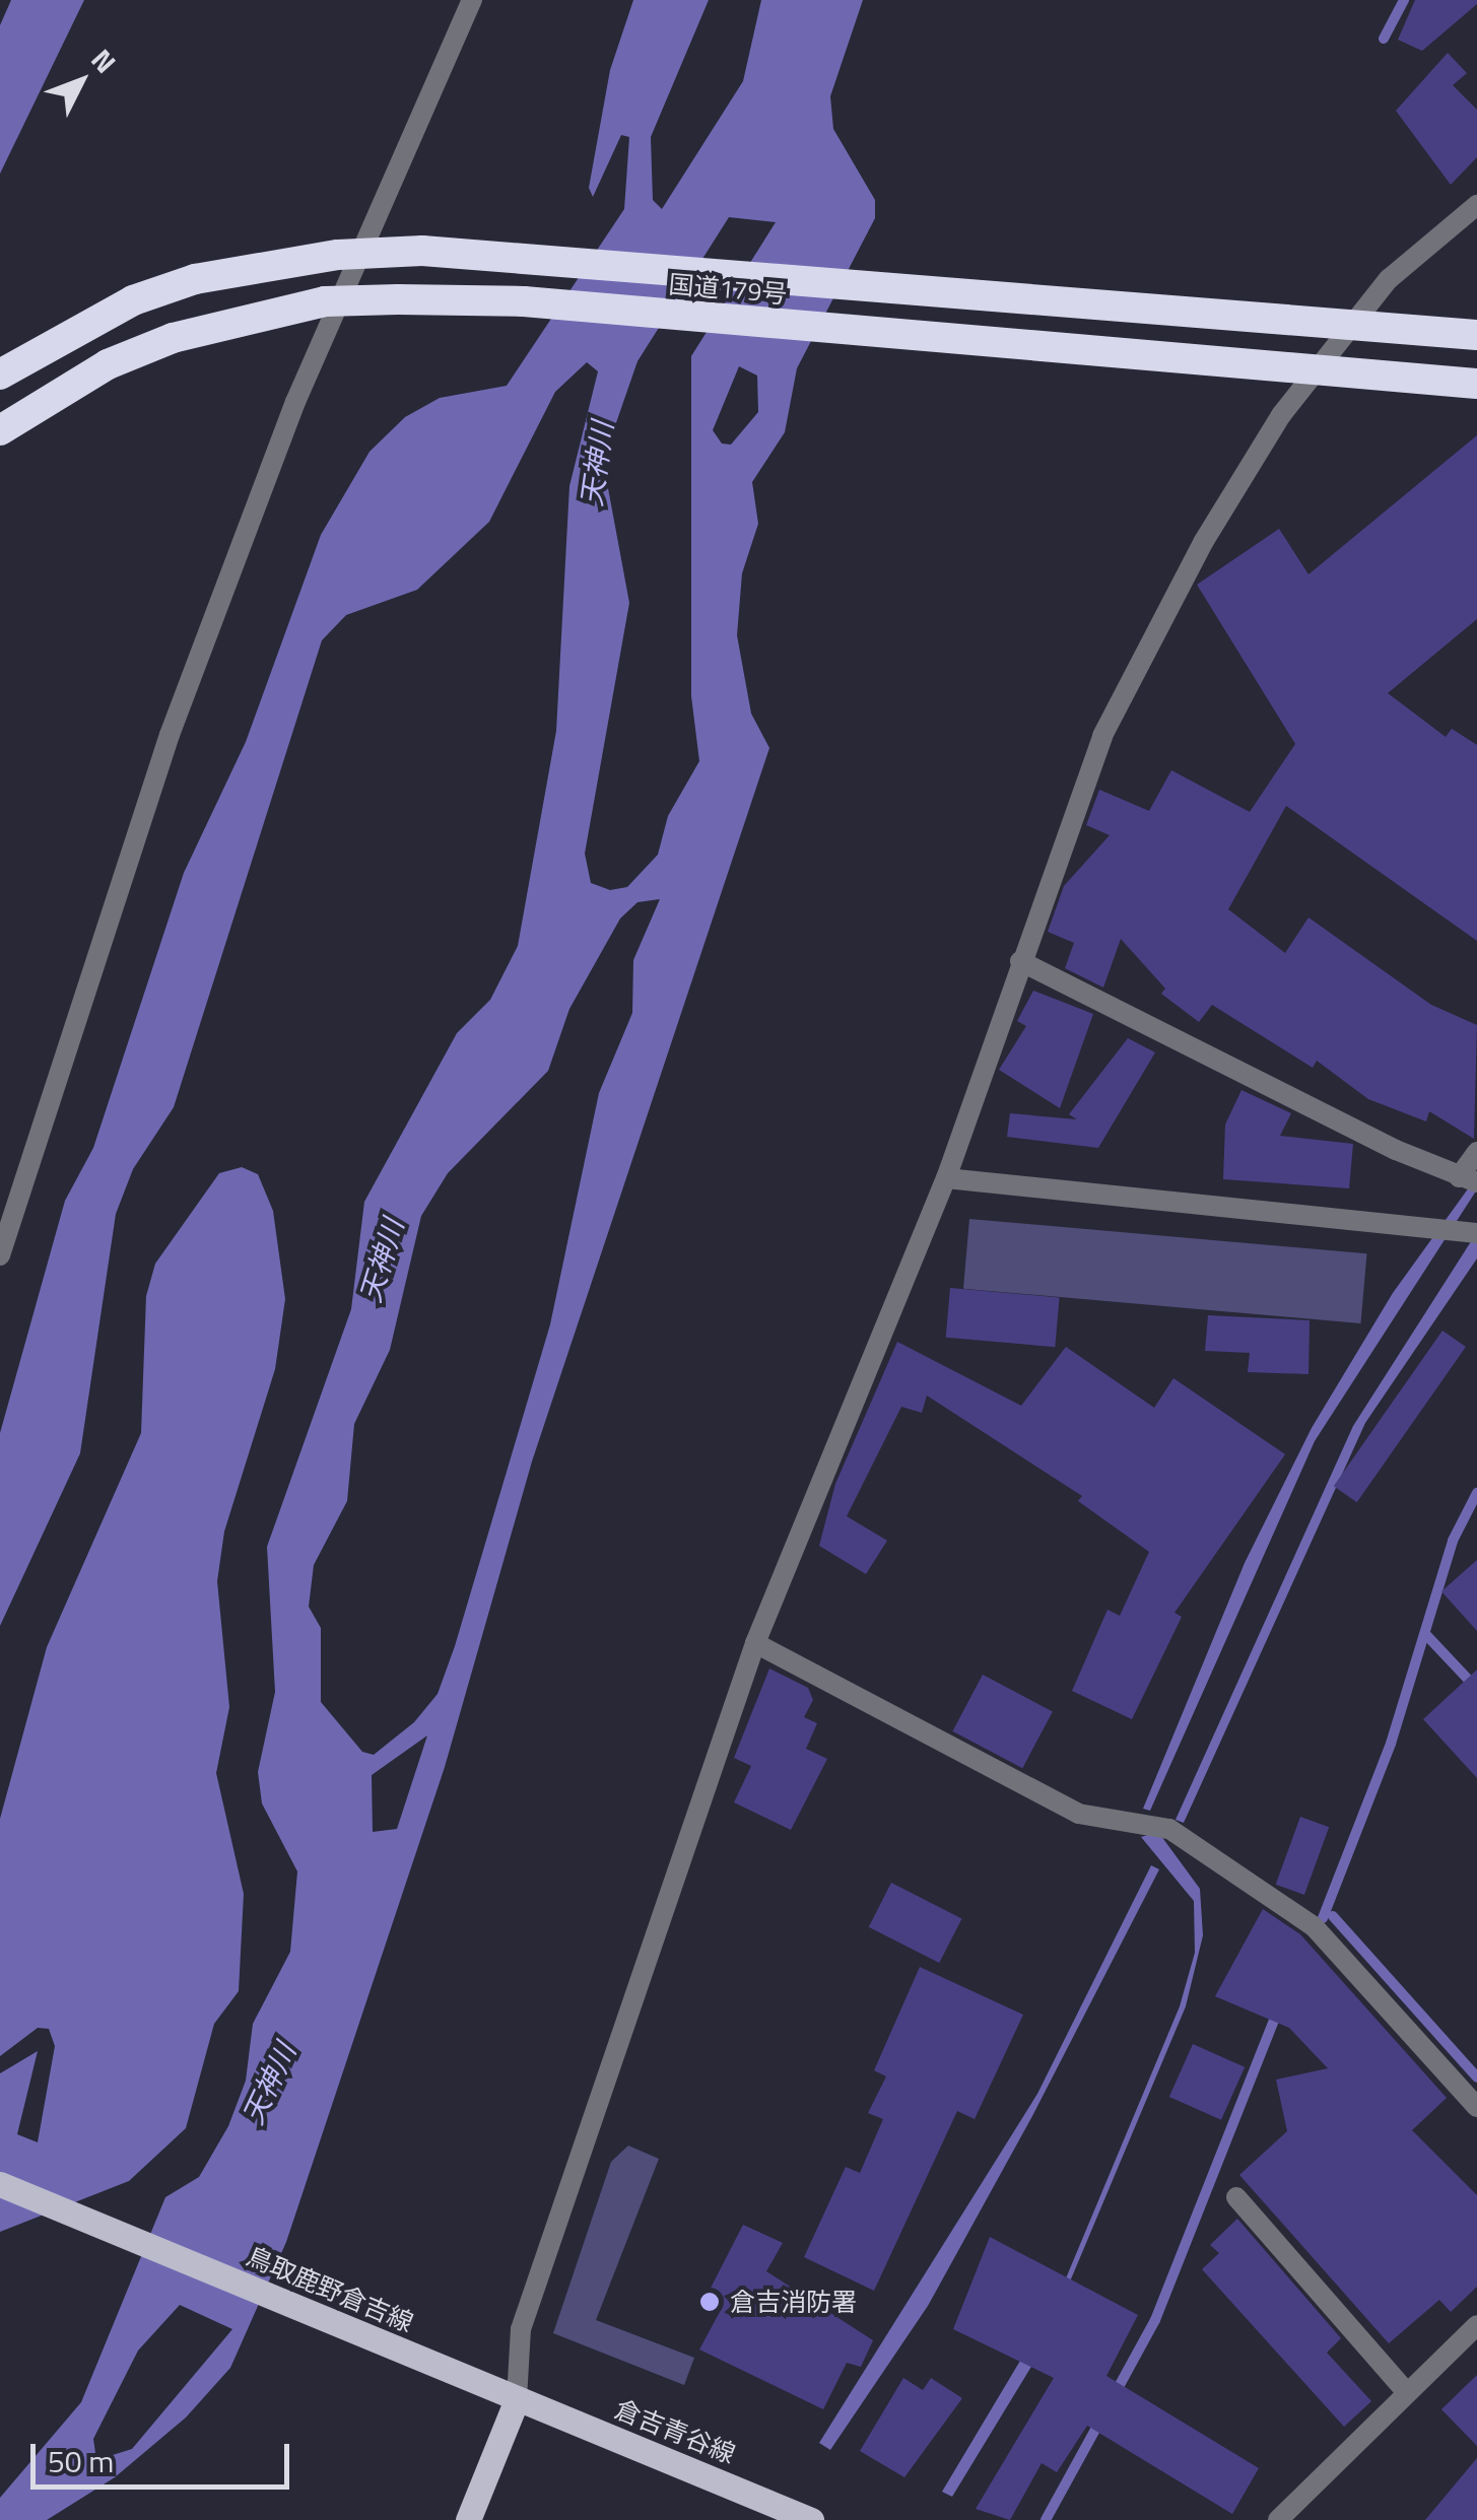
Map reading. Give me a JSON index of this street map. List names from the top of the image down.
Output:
{
  "streets": {
    "highway": ["国道179号"],
    "main road": ["鳥取鹿野倉吉線", "倉吉青谷線"]
  },
  "crossings": [
    ["鳥取鹿野倉吉線", "倉吉青谷線"]
  ],
  "water": ["天神川"],
  "places": ["倉吉消防署"],
  "scale_bar": "50 m",
  "north": "top right"
}
